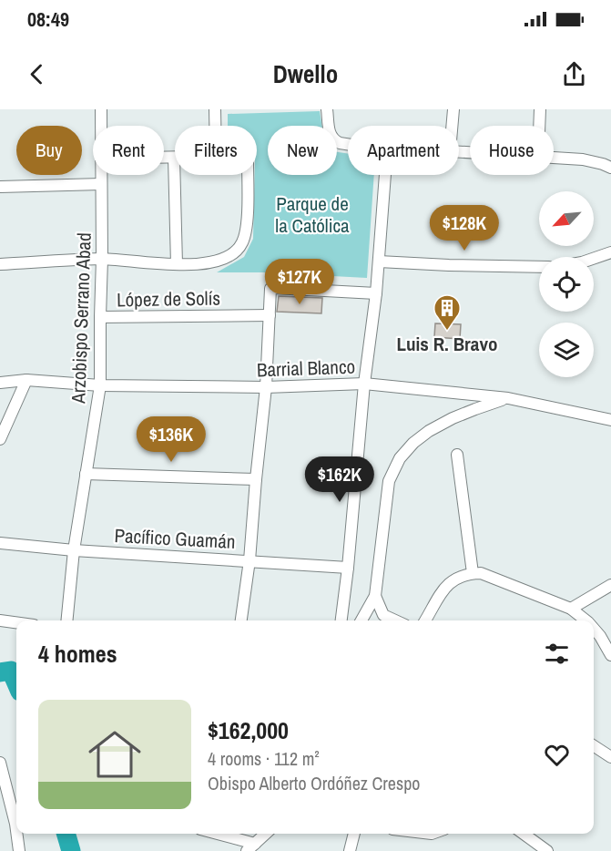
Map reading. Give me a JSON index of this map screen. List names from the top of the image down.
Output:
{
  "streets": {
    "street": [
      "López de Solís",
      "Arzobispo Serrano Abad",
      "Barrial Blanco",
      "Pacífico Guamán"
    ]
  },
  "crossings": [
    ["López de Solís", "Arzobispo Serrano Abad"],
    ["Arzobispo Serrano Abad", "Barrial Blanco"],
    ["Arzobispo Serrano Abad", "Pacífico Guamán"]
  ],
  "parks": ["Parque de la Católica"],
  "places": {
    "building": ["Luis R. Bravo"]
  },
  "north": "bottom left",
  "page": {
    "status": "08:49",
    "header": "Dwello",
    "chip": [
      "Buy",
      "Rent",
      "Filters",
      "New",
      "Apartment",
      "House"
    ],
    "price": [
      "$128K",
      "$127K",
      "$136K",
      "$162K"
    ],
    "heading": "4 homes",
    "list": [
      {
        "name": "$162,000",
        "note": "4 rooms · 112 m² · Obispo Alberto Ordóñez Crespo"
      }
    ]
  }
}
